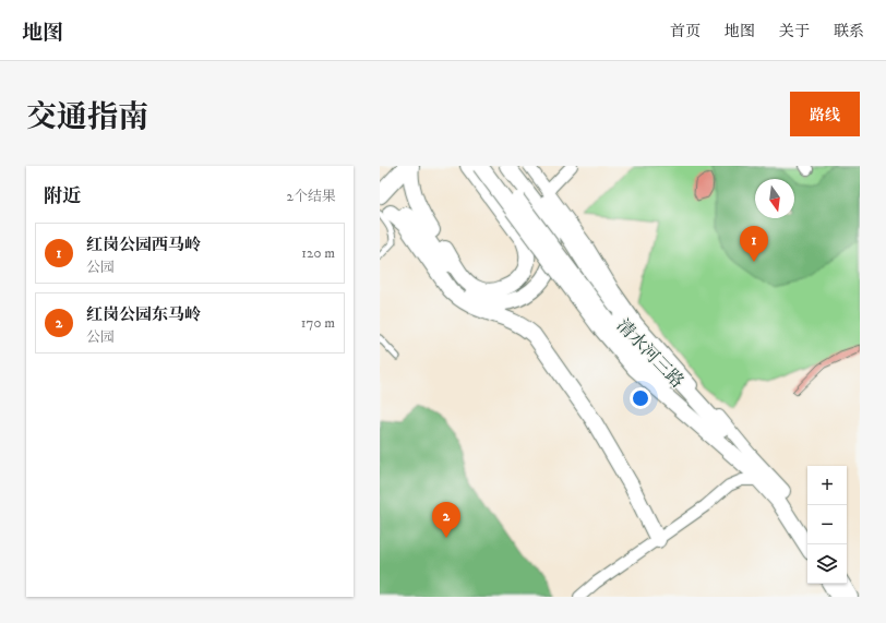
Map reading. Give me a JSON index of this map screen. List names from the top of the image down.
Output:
{
  "streets": {
    "street": ["清水河三路"]
  },
  "north": "bottom",
  "page": {
    "header": "地图",
    "nav": [
      "首页",
      "地图",
      "关于",
      "联系"
    ],
    "title": "交通指南",
    "buttons": "路线",
    "heading": ["附近", "2个结果"],
    "list": [
      {
        "mark": "1",
        "name": "红岗公园西马岭",
        "note": "公园",
        "value": "120 m"
      },
      {
        "mark": "2",
        "name": "红岗公园东马岭",
        "note": "公园",
        "value": "170 m"
      }
    ],
    "pins": ["1", "2"],
    "map_buttons": ["+", "−"]
  }
}
